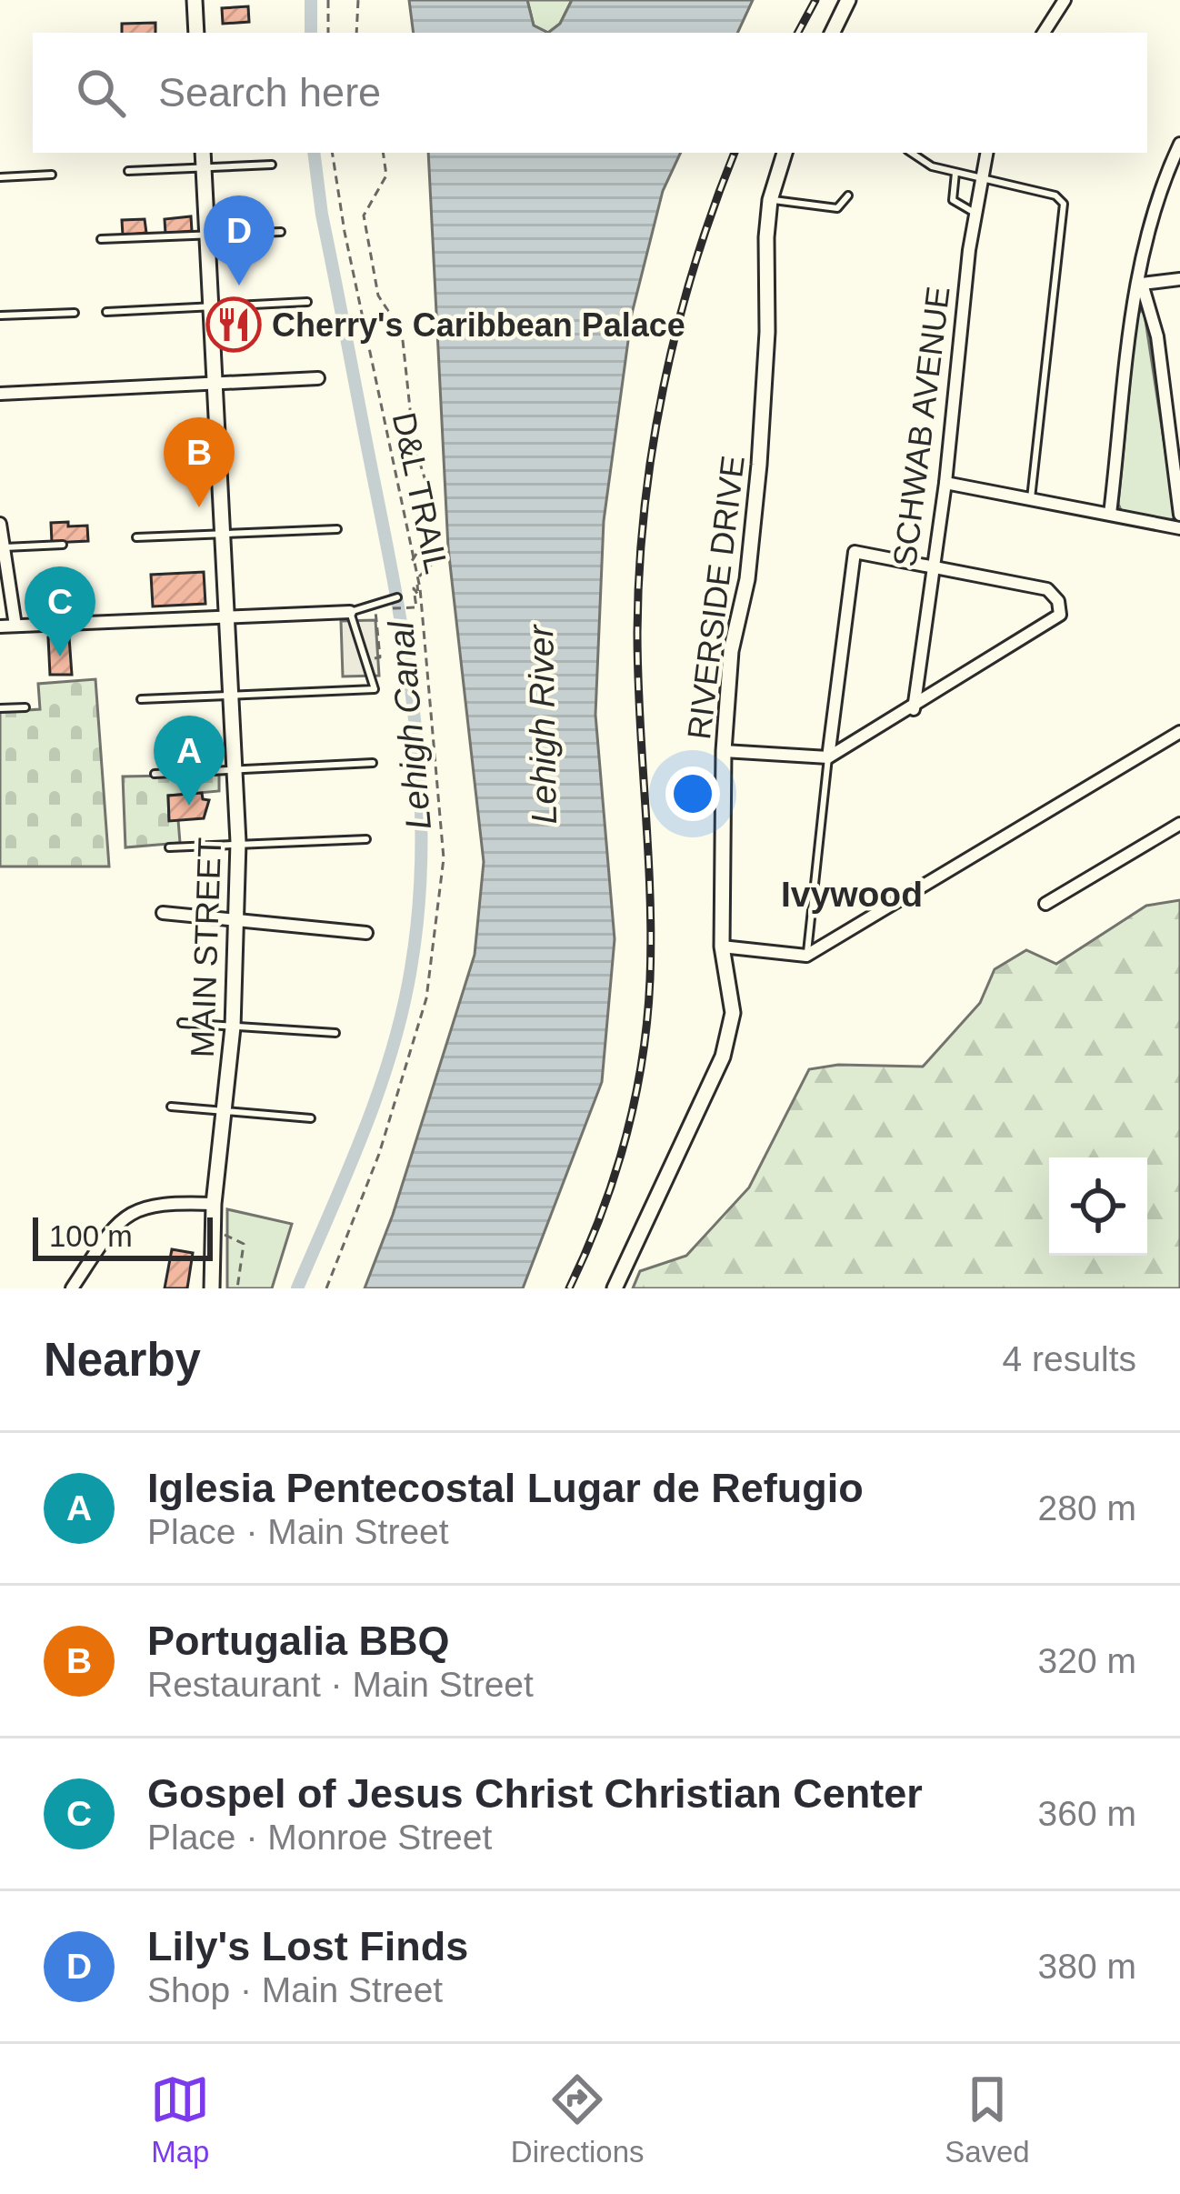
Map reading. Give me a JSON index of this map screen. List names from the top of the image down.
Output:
{
  "streets": {
    "street": ["SCHWAB AVENUE", "RIVERSIDE DRIVE", "MAIN STREET"],
    "path": ["D&L TRAIL"]
  },
  "districts": ["Ivywood"],
  "water": ["Lehigh River", "Lehigh Canal"],
  "places": {
    "restaurant": ["Cherry's Caribbean Palace"]
  },
  "scale_bar": "100 m",
  "page": {
    "search": "Search here",
    "pins": [
      "D",
      "B",
      "C",
      "A"
    ],
    "scale": "100 m",
    "heading": ["Nearby", "4 results"],
    "list": [
      {
        "mark": "A",
        "name": "Iglesia Pentecostal Lugar de Refugio",
        "note": "Place · Main Street",
        "value": "280 m"
      },
      {
        "mark": "B",
        "name": "Portugalia BBQ",
        "note": "Restaurant · Main Street",
        "value": "320 m"
      },
      {
        "mark": "C",
        "name": "Gospel of Jesus Christ Christian Center",
        "note": "Place · Monroe Street",
        "value": "360 m"
      },
      {
        "mark": "D",
        "name": "Lily's Lost Finds",
        "note": "Shop · Main Street",
        "value": "380 m"
      }
    ],
    "nav": ["Map", "Directions", "Saved"]
  }
}
